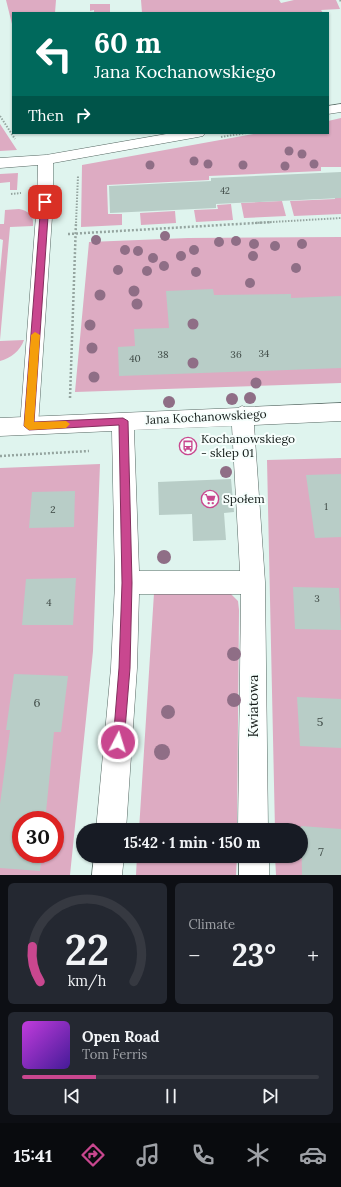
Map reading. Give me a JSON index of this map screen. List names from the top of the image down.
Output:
{
  "streets": {
    "street": ["Jana Kochanowskiego", "Kwiatowa"]
  },
  "crossings": [
    ["Jana Kochanowskiego", "Kwiatowa"]
  ],
  "places": {
    "bus stop": ["Kochanowskiego - sklep 01"],
    "supermarket": ["Społem"]
  },
  "house_numbers": [
    "42",
    "34",
    "38",
    "36",
    "40",
    "1",
    "2",
    "3",
    "4",
    "6",
    "5",
    "7"
  ],
  "page": {
    "turn": ["60 m", "Jana Kochanowskiego"],
    "then": "Then",
    "limit": "30",
    "trip": "15:42 · 1 min · 150 m",
    "tile": "Climate",
    "heat": ["−", "23°", "+"],
    "song": ["Open Road", "Tom Ferris"],
    "tabs": "15:41",
    "gauge": ["22", "km/h"]
  }
}
